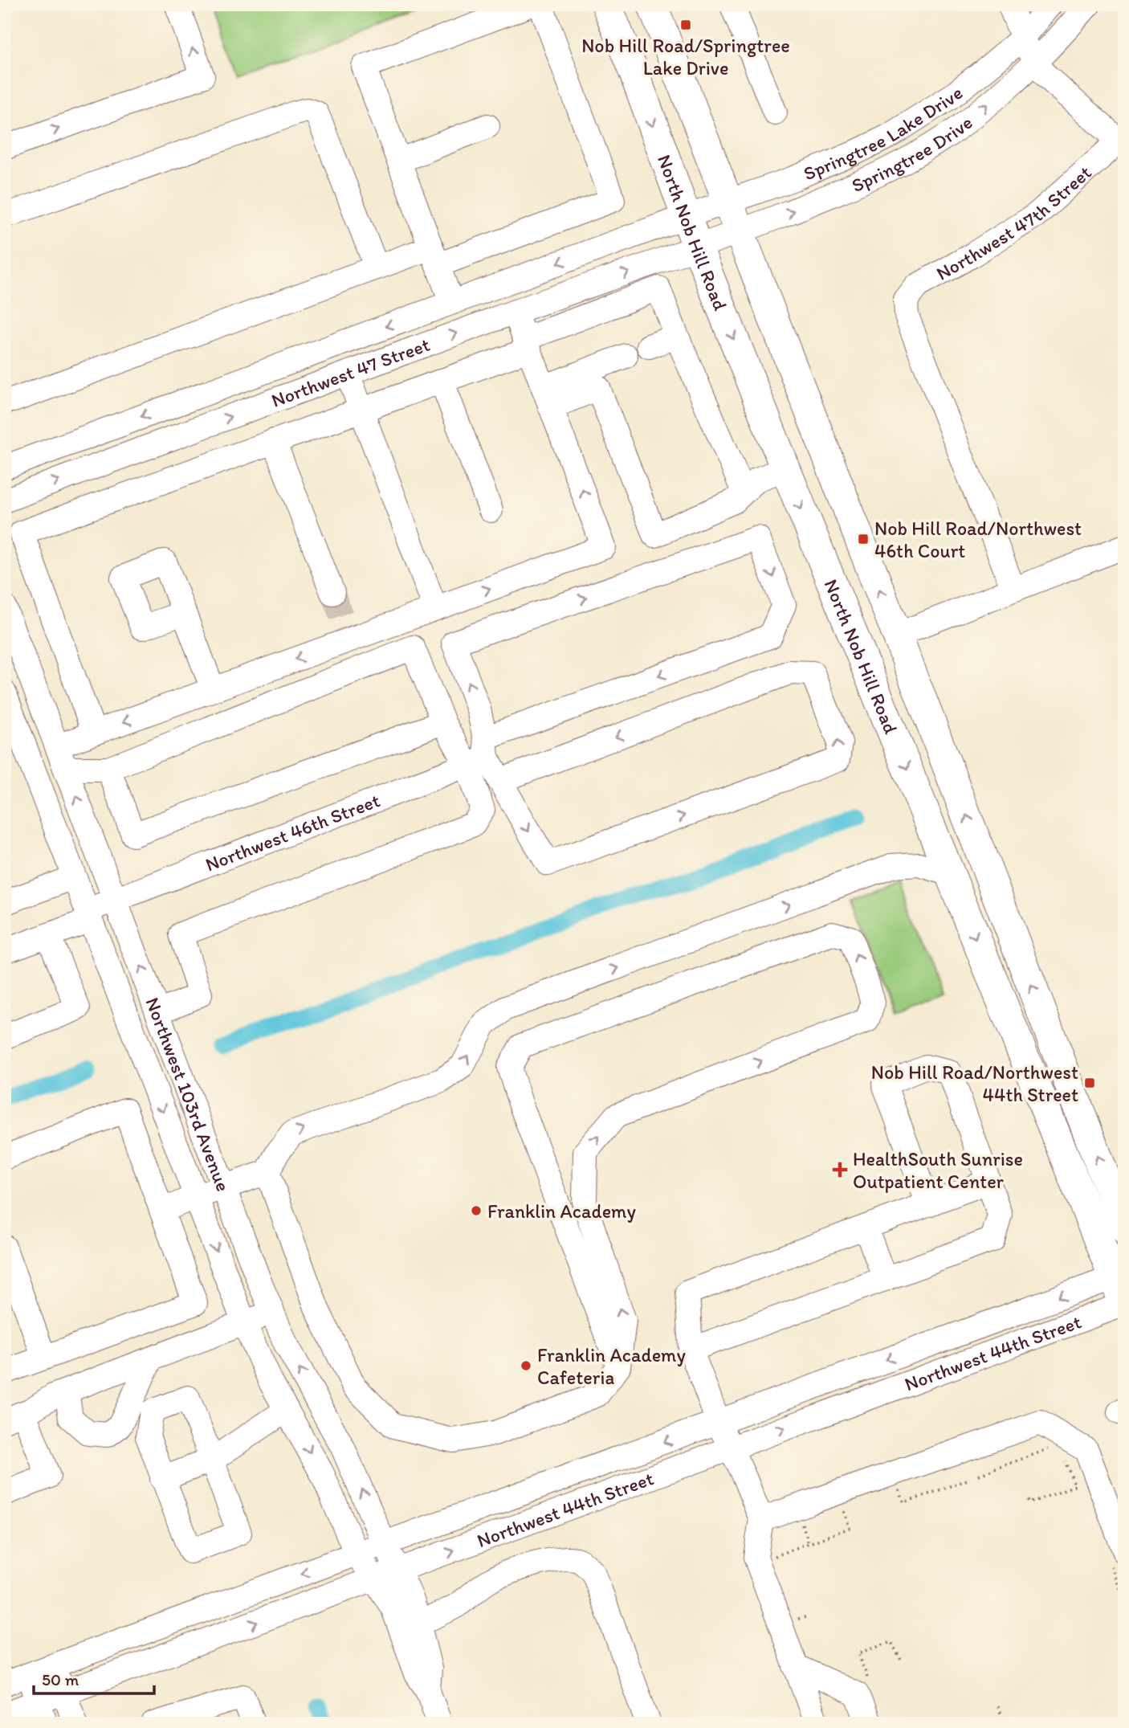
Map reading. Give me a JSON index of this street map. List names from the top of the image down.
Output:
{
  "streets": {
    "main road": ["North Nob Hill Road"],
    "street": [
      "Springtree Lake Drive",
      "Springtree Drive",
      "Northwest 47th Street",
      "Northwest 47 Street",
      "Northwest 46th Street",
      "Northwest 103rd Avenue",
      "Northwest 44th Street"
    ]
  },
  "crossings": [
    ["Springtree Lake Drive", "North Nob Hill Road"],
    ["Springtree Lake Drive", "Northwest 47 Street"],
    ["Springtree Drive", "North Nob Hill Road"],
    ["Springtree Drive", "Northwest 47 Street"],
    ["North Nob Hill Road", "Northwest 47 Street"],
    ["North Nob Hill Road", "Northwest 44th Street"],
    ["Northwest 46th Street", "Northwest 103rd Avenue"],
    ["Northwest 103rd Avenue", "Northwest 44th Street"]
  ],
  "one_way": ["Springtree Drive"],
  "places": {
    "transit": ["Nob Hill Road/Springtree Lake Drive", "Nob Hill Road/Northwest 46th Court", "Nob Hill Road/Northwest 44th Street"],
    "health": ["HealthSouth Sunrise Outpatient Center"],
    "other": ["Franklin Academy", "Franklin Academy Cafeteria"]
  },
  "scale_bar": "50 m"
}
